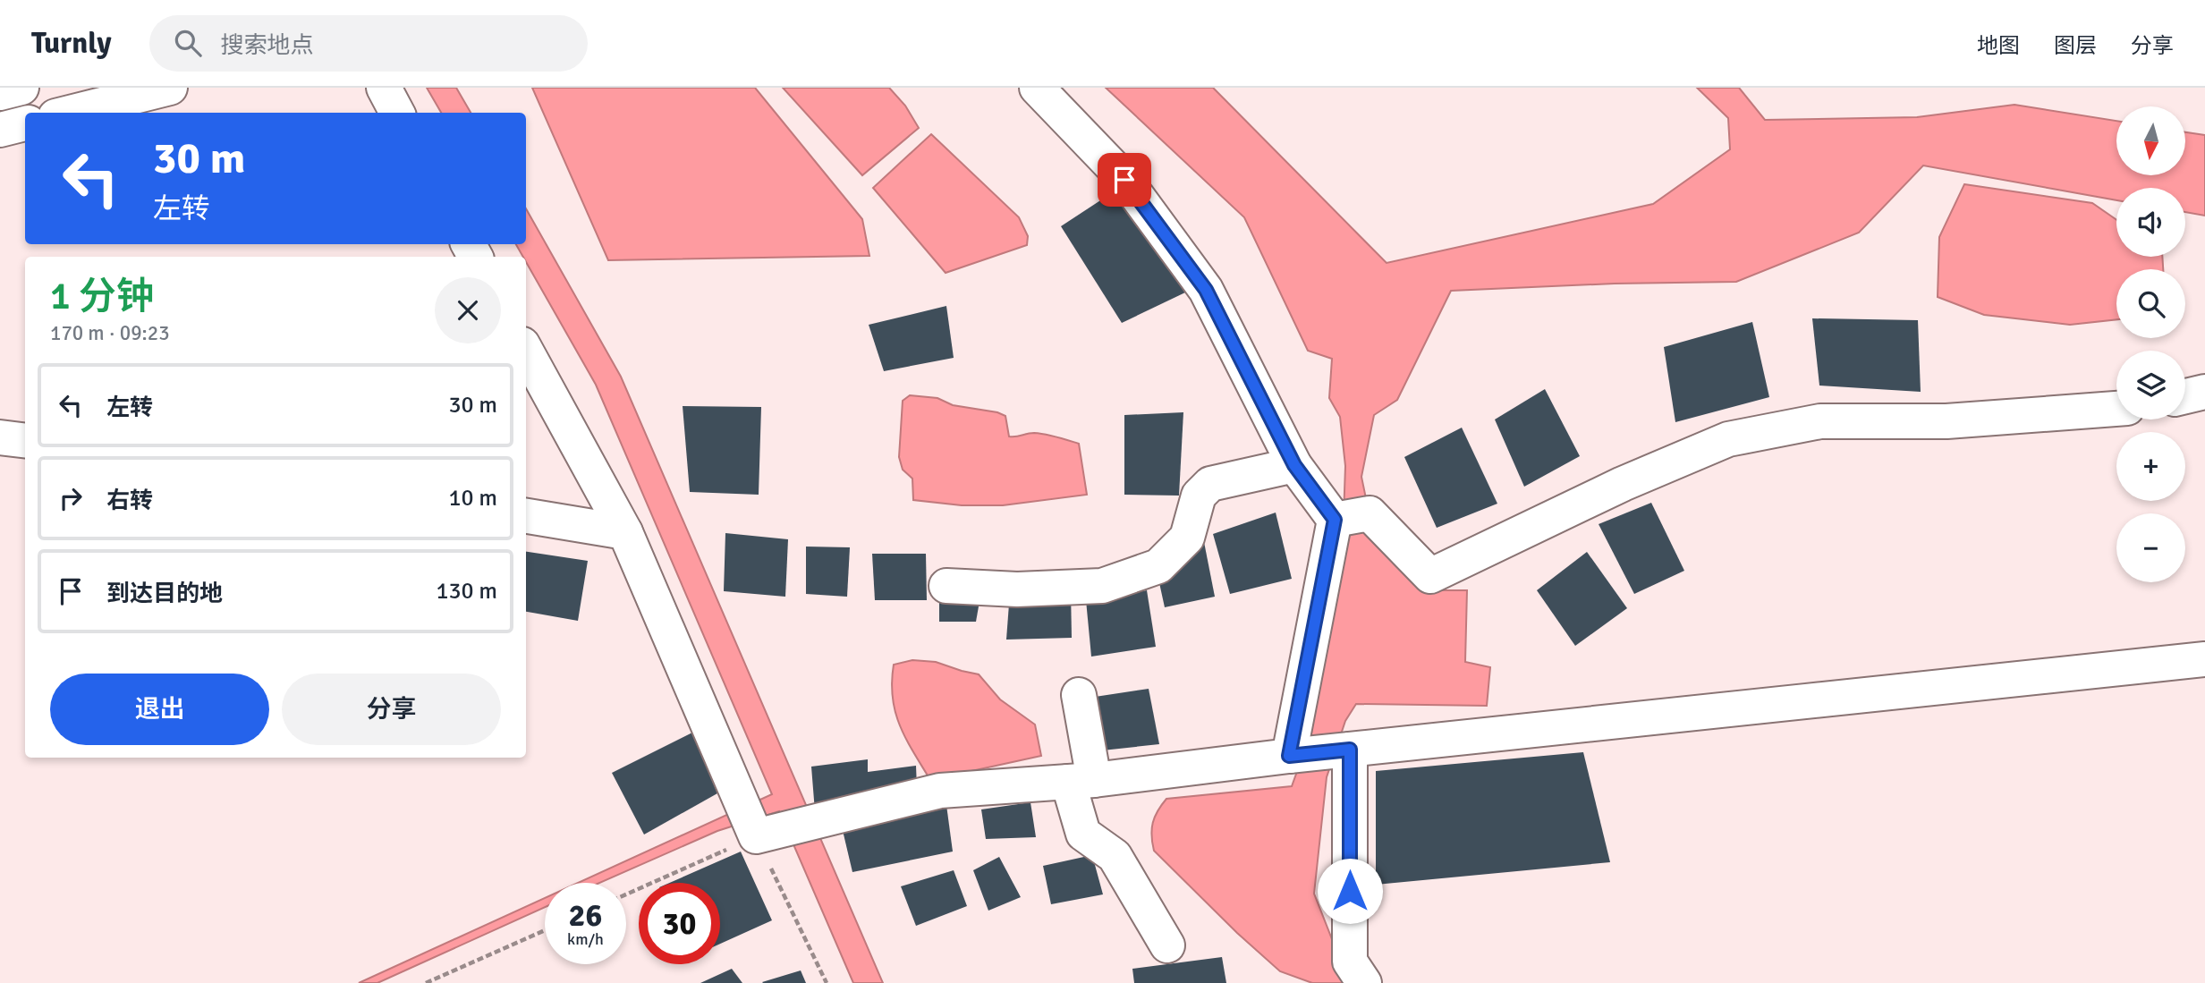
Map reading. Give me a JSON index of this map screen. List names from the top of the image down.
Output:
{
  "north": "bottom",
  "page": {
    "header": "Turnly",
    "search": "搜索地点",
    "nav": ["地图", "图层", "分享"],
    "map_buttons": ["+", "−"],
    "turn": ["30 m", "左转"],
    "heading": ["1 分钟", "170 m · 09:23"],
    "list": [
      {
        "name": "左转",
        "value": "30 m"
      },
      {
        "name": "右转",
        "value": "10 m"
      },
      {
        "name": "到达目的地",
        "value": "130 m"
      }
    ],
    "buttons": ["退出", "分享"],
    "speed": "26 km/h",
    "limit": "30"
  }
}
